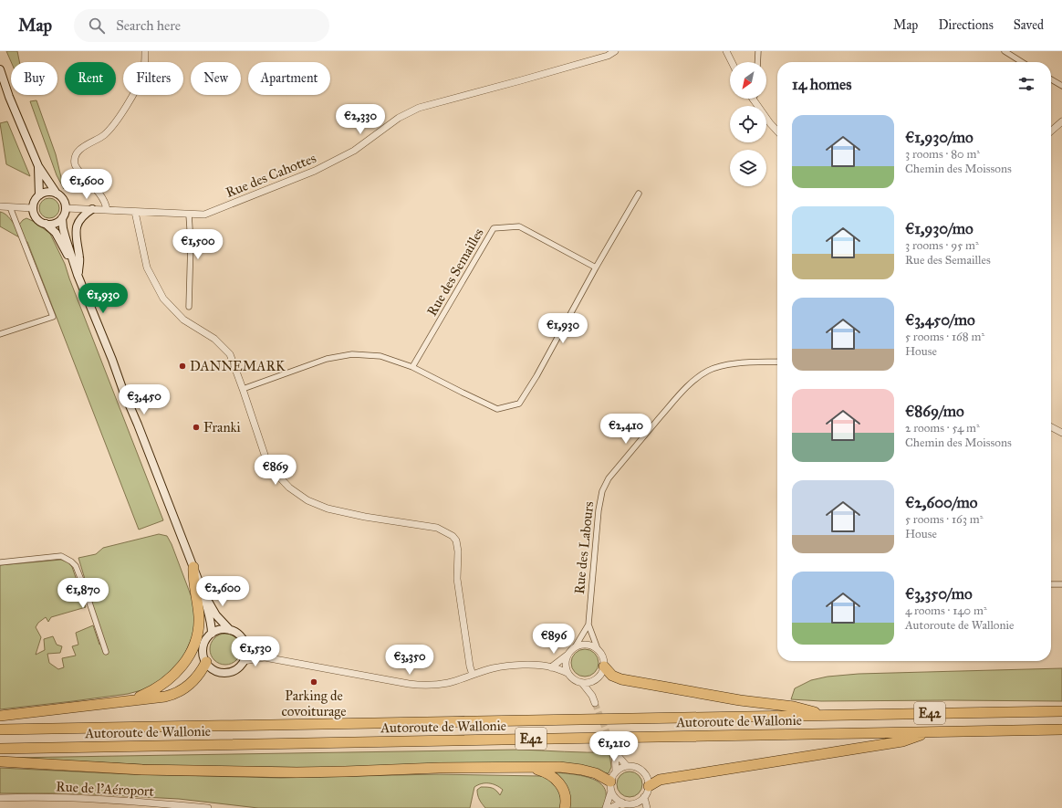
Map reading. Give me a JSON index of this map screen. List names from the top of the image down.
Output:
{
  "streets": {
    "highway": ["E42", "Autoroute de Wallonie"],
    "street": [
      "Rue des Cahottes",
      "Rue des Semailles",
      "Rue des Labours",
      "Rue de l'Aéroport"
    ]
  },
  "places": ["DANNEMARK", "Franki", "Parking de covoiturage"],
  "north": "bottom left",
  "page": {
    "header": "Map",
    "search": "Search here",
    "nav": ["Map", "Directions", "Saved"],
    "chip": [
      "Buy",
      "Rent",
      "Filters",
      "New",
      "Apartment"
    ],
    "heading": "14 homes",
    "price": [
      "€2,330",
      "€1,600",
      "€1,500",
      "€1,930",
      "€1,930",
      "€3,450",
      "€2,410",
      "€869",
      "€2,600",
      "€1,870",
      "€896",
      "€1,530",
      "€3,350",
      "€1,210"
    ],
    "list": [
      {
        "name": "€1,930/mo",
        "note": "3 rooms · 80 m² · Chemin des Moissons"
      },
      {
        "name": "€1,930/mo",
        "note": "3 rooms · 95 m² · Rue des Semailles"
      },
      {
        "name": "€3,450/mo",
        "note": "5 rooms · 168 m² · House"
      },
      {
        "name": "€869/mo",
        "note": "2 rooms · 54 m² · Chemin des Moissons"
      },
      {
        "name": "€2,600/mo",
        "note": "5 rooms · 163 m² · House"
      },
      {
        "name": "€3,350/mo",
        "note": "4 rooms · 140 m² · Autoroute de Wallonie"
      }
    ]
  }
}
